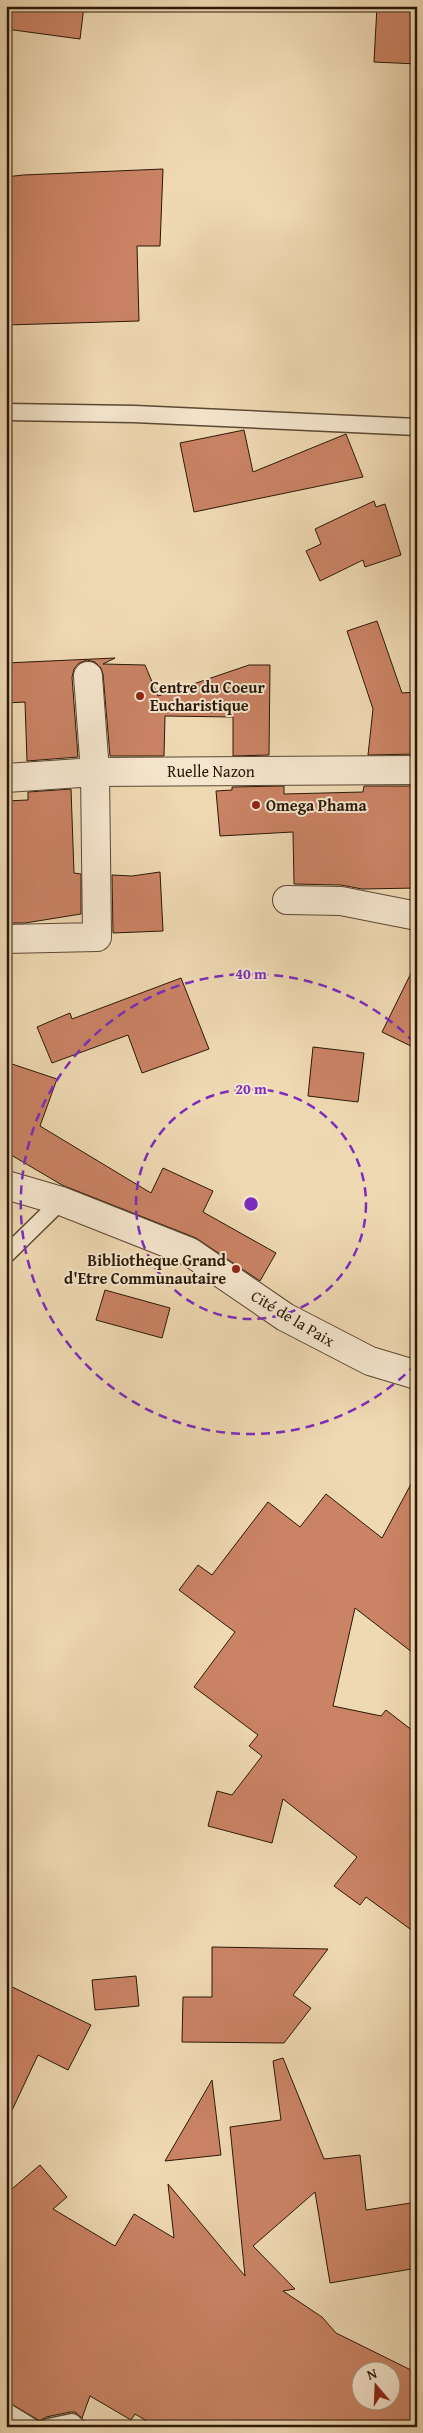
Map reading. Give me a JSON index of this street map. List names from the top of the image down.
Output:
{
  "streets": {
    "street": ["Ruelle Nazon", "Cité de la Paix"]
  },
  "places": ["Centre du Coeur Eucharistique", "Omega Phama", "Bibliotheque Grand d'Etre Communautaire"],
  "north": "top",
  "rings": ["40 m", "20 m"]
}
